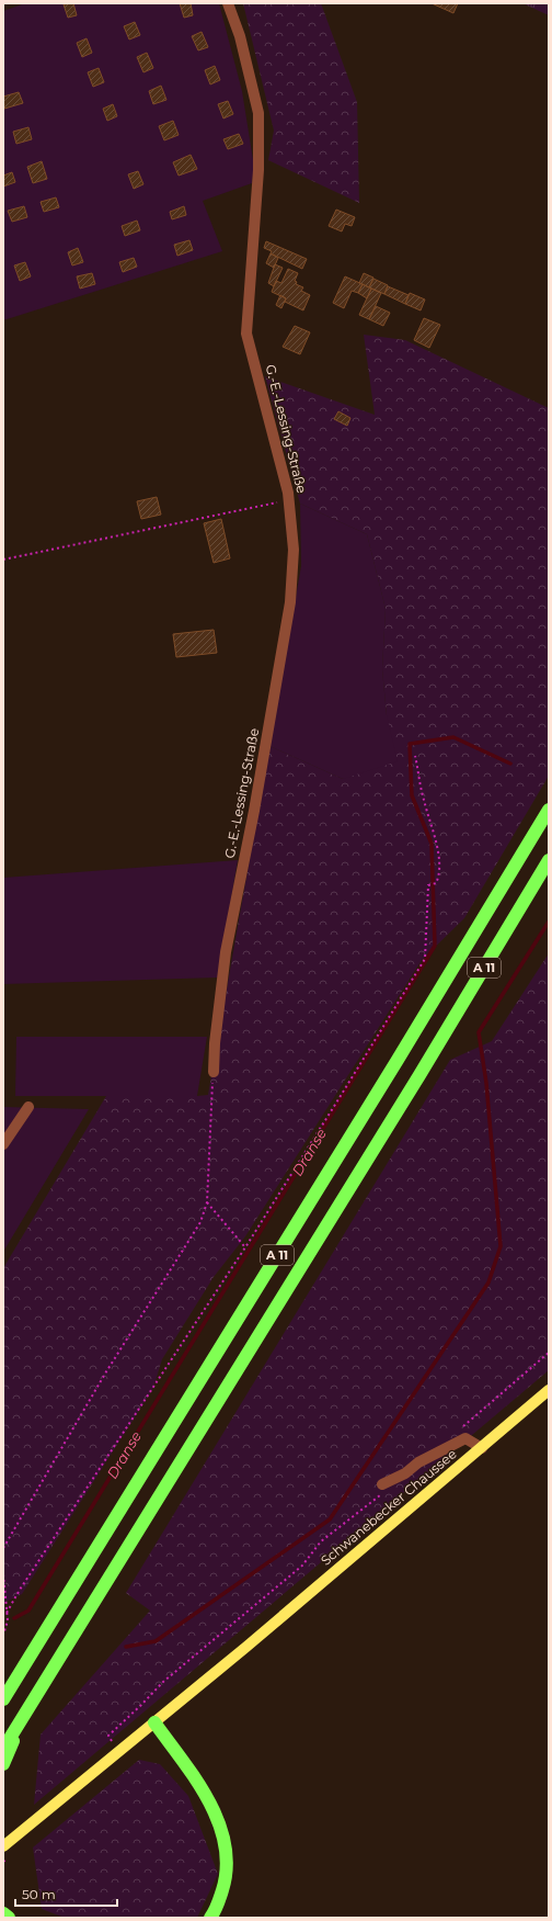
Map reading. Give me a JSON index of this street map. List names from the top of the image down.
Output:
{
  "streets": {
    "highway": ["A 11"],
    "main road": ["Schwanebecker Chaussee"],
    "street": ["G.-E.-Lessing-Straße"]
  },
  "water": ["Dranse"],
  "scale_bar": "50 m"
}
